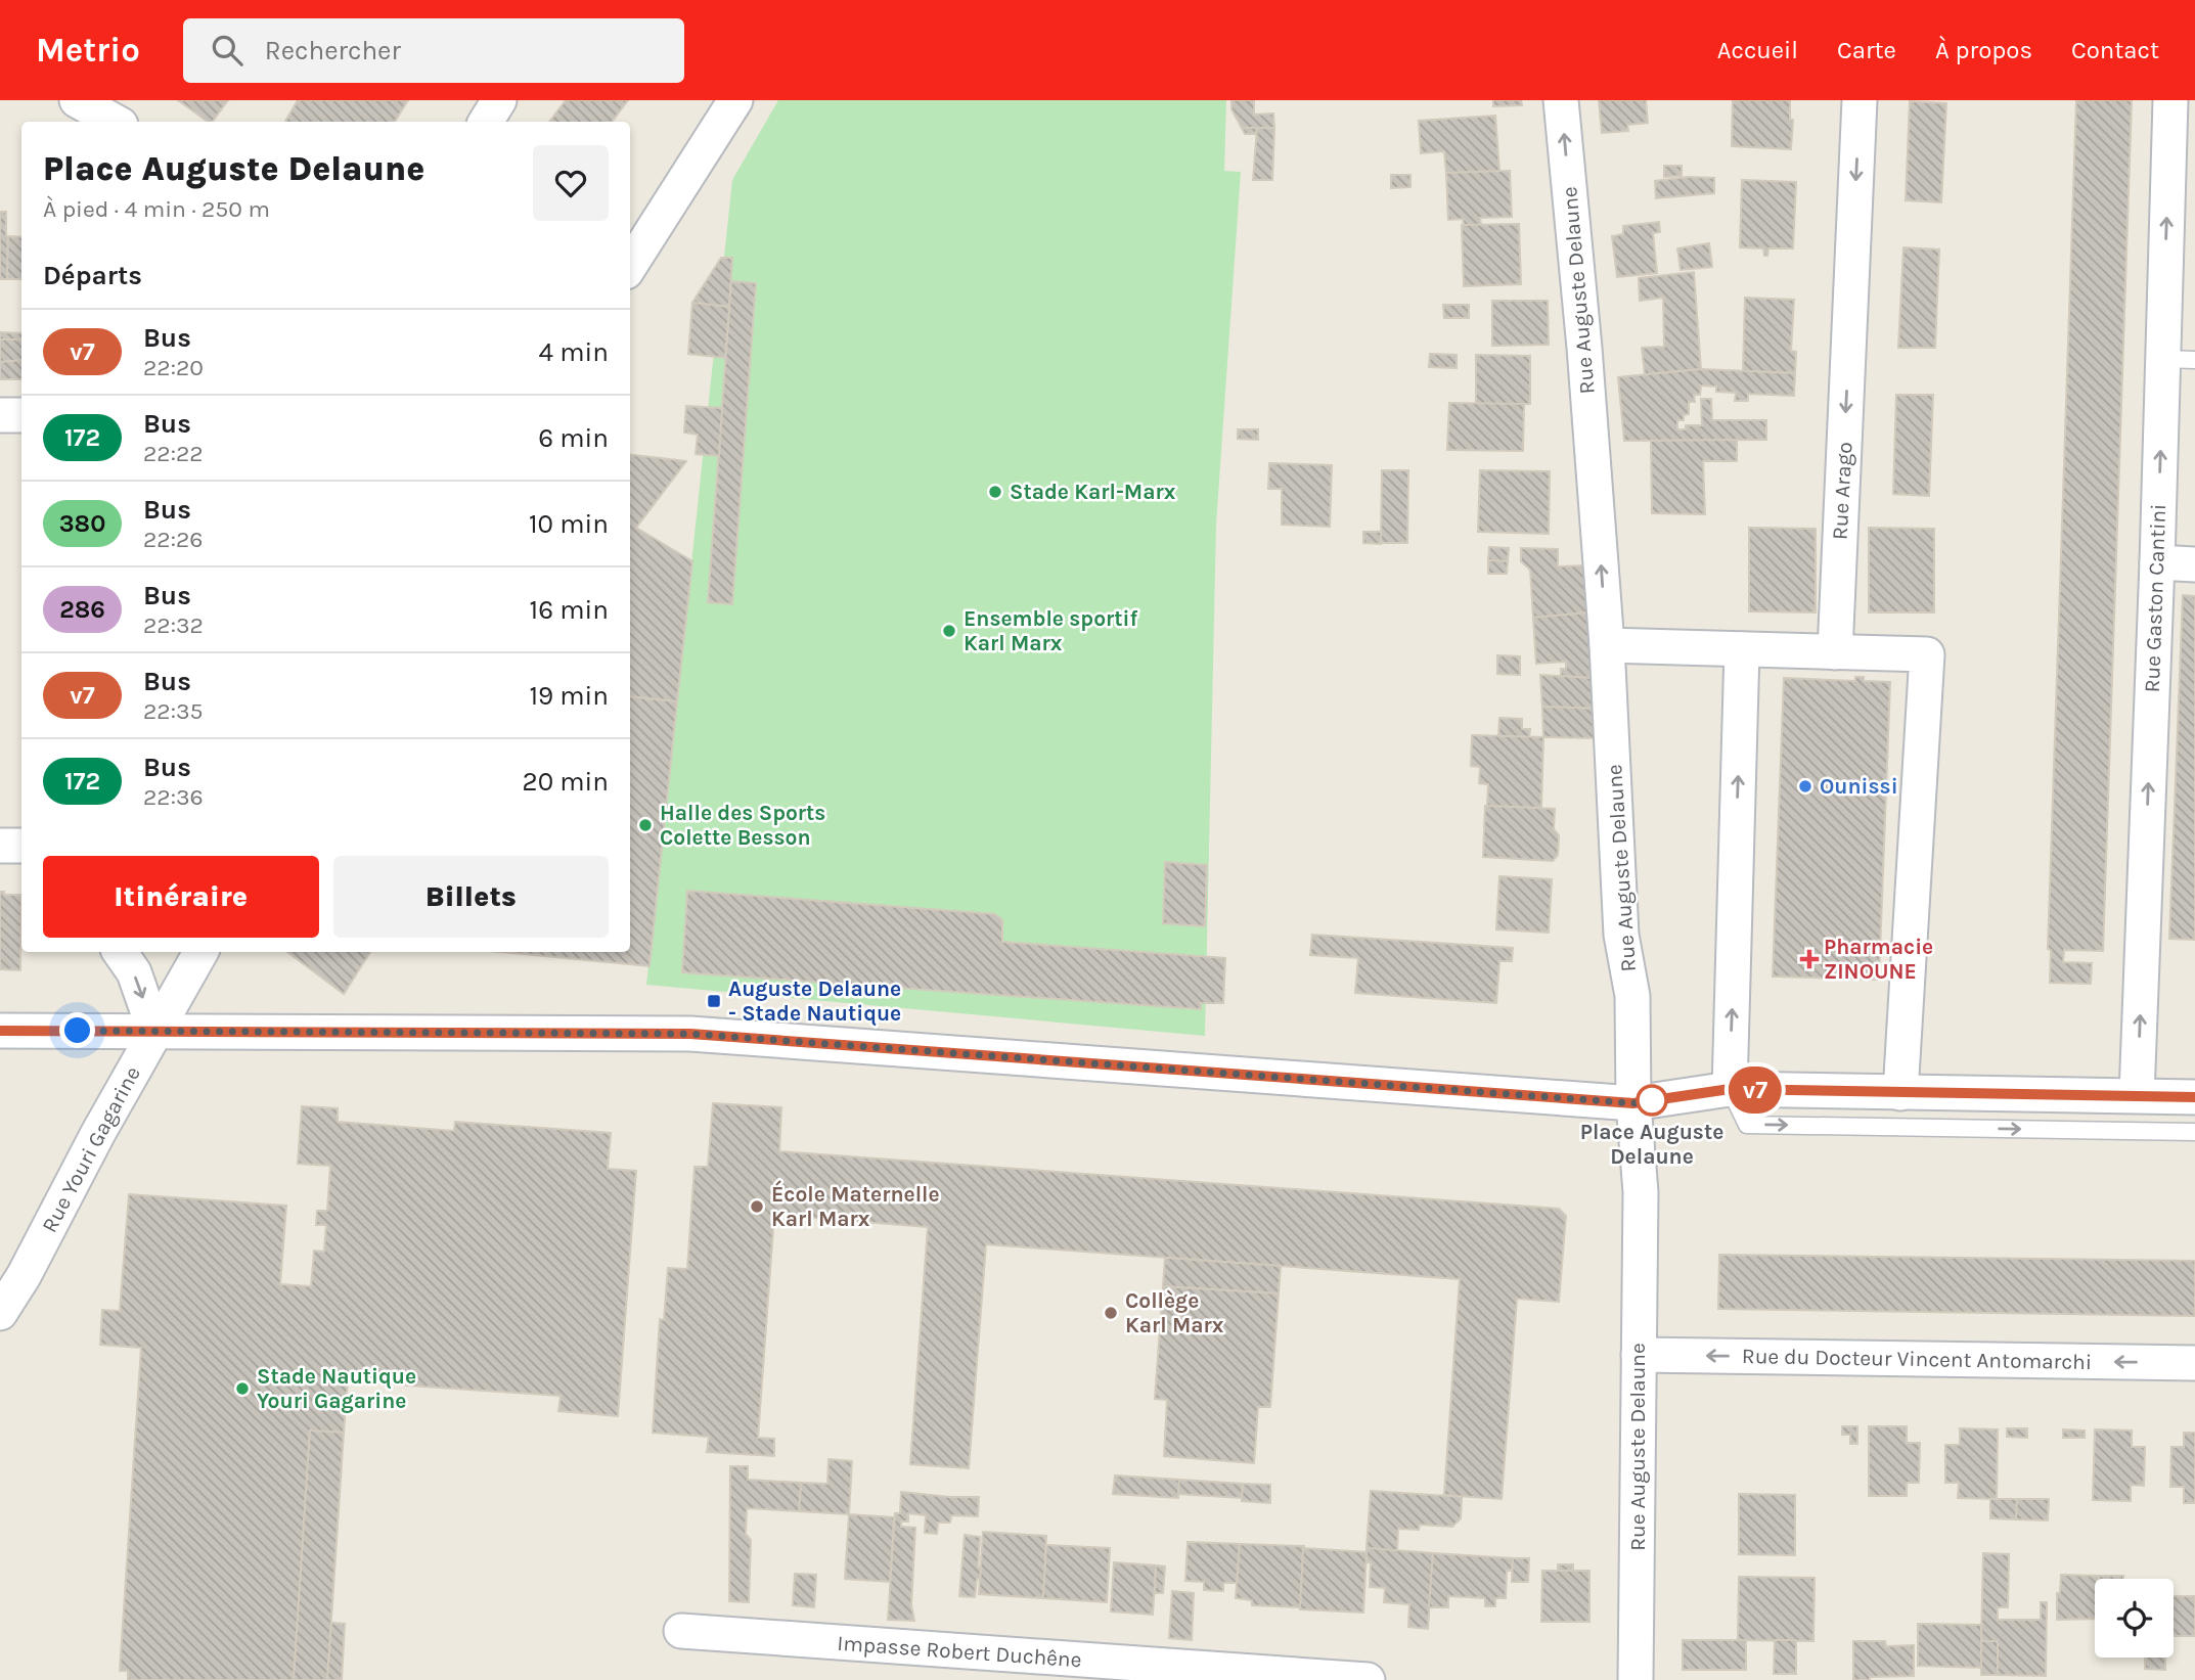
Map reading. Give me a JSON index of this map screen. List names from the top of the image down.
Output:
{
  "streets": {
    "street": [
      "Rue Auguste Delaune",
      "Rue Arago",
      "Rue Gaston Cantini",
      "Rue Youri Gagarine",
      "Rue du Docteur Vincent Antomarchi",
      "Impasse Robert Duchêne"
    ]
  },
  "crossings": [
    ["Rue Auguste Delaune", "Rue du Docteur Vincent Antomarchi"]
  ],
  "one_way": ["Rue Arago", "Rue Gaston Cantini"],
  "places": {
    "other": [
      "Stade Karl-Marx",
      "Ensemble sportif Karl Marx",
      "Ounissi",
      "Halle des Sports Colette Besson",
      "Place Auguste Delaune",
      "École Maternelle Karl Marx",
      "Collège Karl Marx",
      "Stade Nautique Youri Gagarine"
    ],
    "health": ["Pharmacie ZINOUNE"],
    "transit": ["Auguste Delaune - Stade Nautique"]
  },
  "lines": ["bus line v7"],
  "page": {
    "header": "Metrio",
    "search": "Rechercher",
    "nav": [
      "Accueil",
      "Carte",
      "À propos",
      "Contact"
    ],
    "on_map": "v7",
    "heading": [
      ["Place Auguste Delaune", "À pied · 4 min · 250 m"],
      "Départs"
    ],
    "list": [
      {
        "mark": "v7",
        "name": "Bus",
        "note": "22:20",
        "value": "4 min"
      },
      {
        "mark": "172",
        "name": "Bus",
        "note": "22:22",
        "value": "6 min"
      },
      {
        "mark": "380",
        "name": "Bus",
        "note": "22:26",
        "value": "10 min"
      },
      {
        "mark": "286",
        "name": "Bus",
        "note": "22:32",
        "value": "16 min"
      },
      {
        "mark": "v7",
        "name": "Bus",
        "note": "22:35",
        "value": "19 min"
      },
      {
        "mark": "172",
        "name": "Bus",
        "note": "22:36",
        "value": "20 min"
      }
    ],
    "buttons": ["Itinéraire", "Billets"]
  }
}
